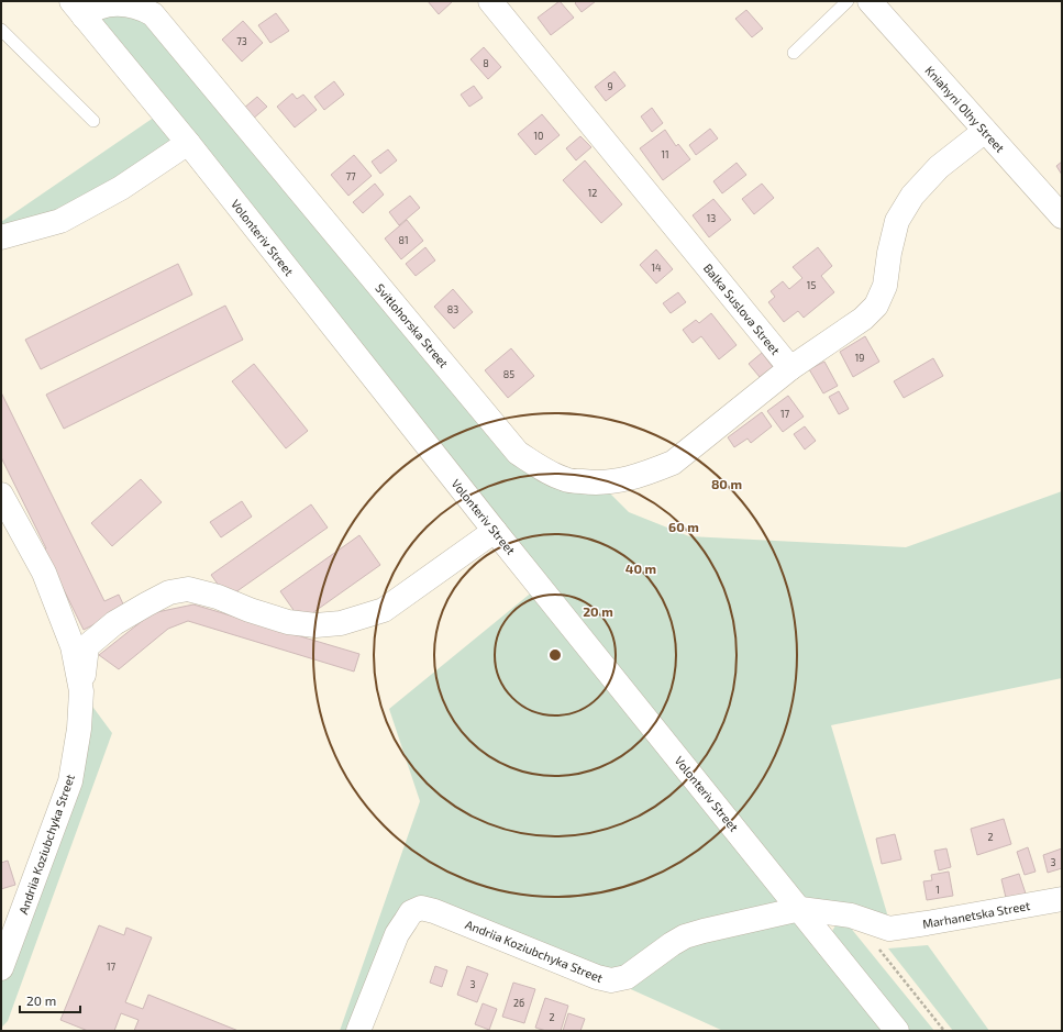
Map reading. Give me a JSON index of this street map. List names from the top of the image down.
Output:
{
  "streets": {
    "street": [
      "Kniahyni Olhy Street",
      "Volonteriv Street",
      "Balka Suslova Street",
      "Svitlohorska Street",
      "Andriia Koziubchyka Street",
      "Marhanetska Street"
    ]
  },
  "crossings": [
    ["Volonteriv Street", "Svitlohorska Street"],
    ["Volonteriv Street", "Andriia Koziubchyka Street"],
    ["Volonteriv Street", "Marhanetska Street"],
    ["Balka Suslova Street", "Svitlohorska Street"],
    ["Andriia Koziubchyka Street", "Marhanetska Street"]
  ],
  "house_numbers": [
    "73",
    "8",
    "9",
    "10",
    "11",
    "77",
    "12",
    "13",
    "81",
    "14",
    "15",
    "83",
    "19",
    "85",
    "17",
    "2",
    "3",
    "1",
    "17",
    "3",
    "2б",
    "2"
  ],
  "scale_bar": "20 m",
  "rings": [
    "80 m",
    "60 m",
    "40 m",
    "20 m"
  ]
}
